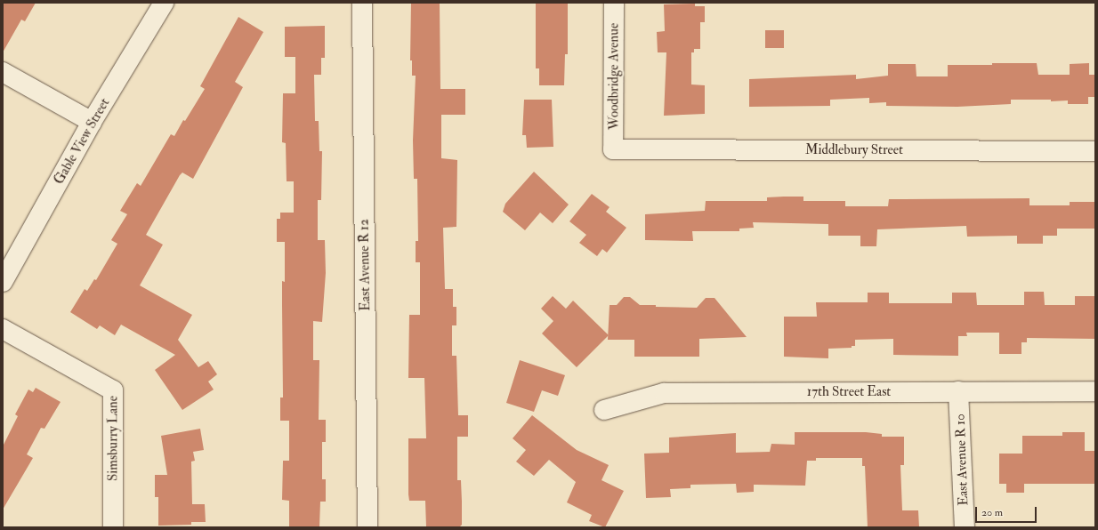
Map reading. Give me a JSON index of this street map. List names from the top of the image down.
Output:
{
  "streets": {
    "street": [
      "Woodbridge Avenue",
      "Gable View Street",
      "Middlebury Street",
      "East Avenue R 12",
      "17th Street East",
      "Simsburry Lane",
      "East Avenue R 10"
    ]
  },
  "crossings": [
    ["Woodbridge Avenue", "Middlebury Street"],
    ["17th Street East", "East Avenue R 10"]
  ],
  "scale_bar": "20 m"
}
